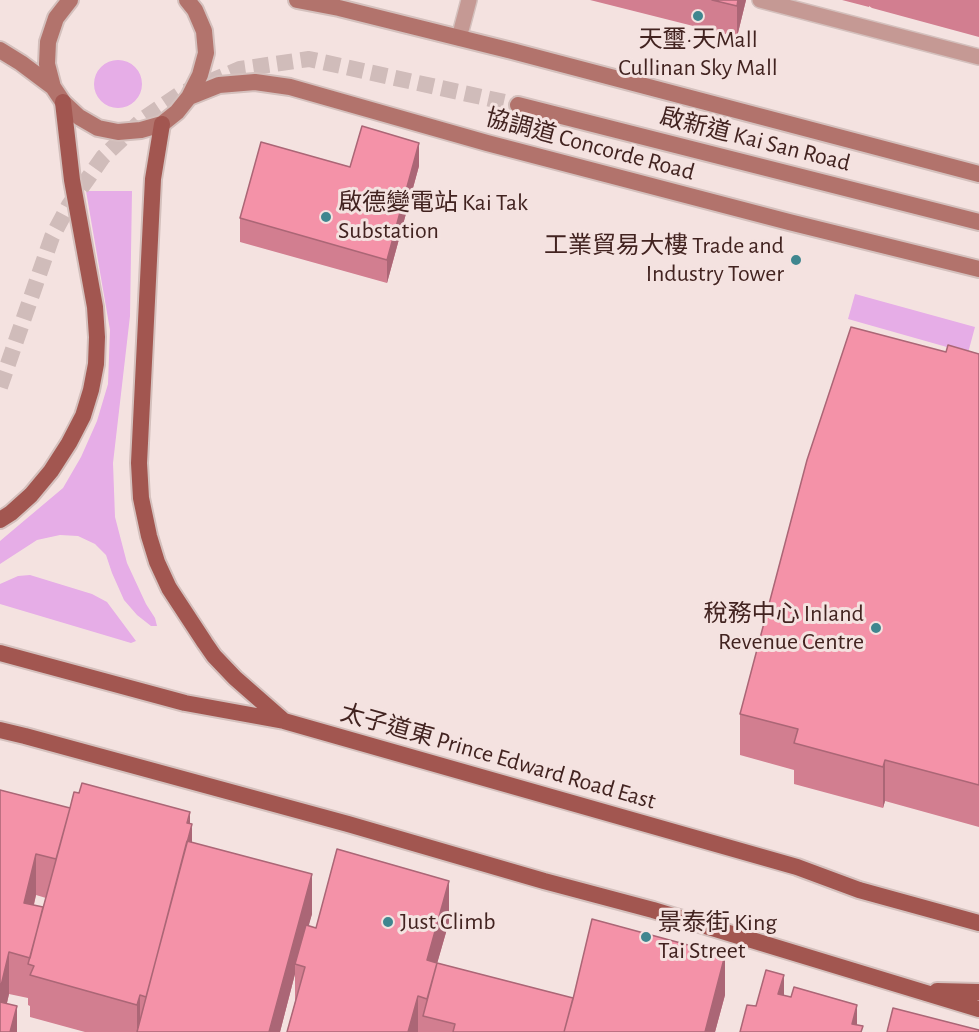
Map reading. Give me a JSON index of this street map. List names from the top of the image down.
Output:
{
  "streets": {
    "main road": ["啟新道 Kai San Road", "協調道 Concorde Road", "太子道東 Prince Edward Road East"]
  },
  "places": [
    "天璽·天Mall Cullinan Sky Mall",
    "啟德變電站 Kai Tak Substation",
    "工業貿易大樓 Trade and Industry Tower",
    "稅務中心 Inland Revenue Centre",
    "Just Climb",
    "景泰街 King Tai Street"
  ]
}
